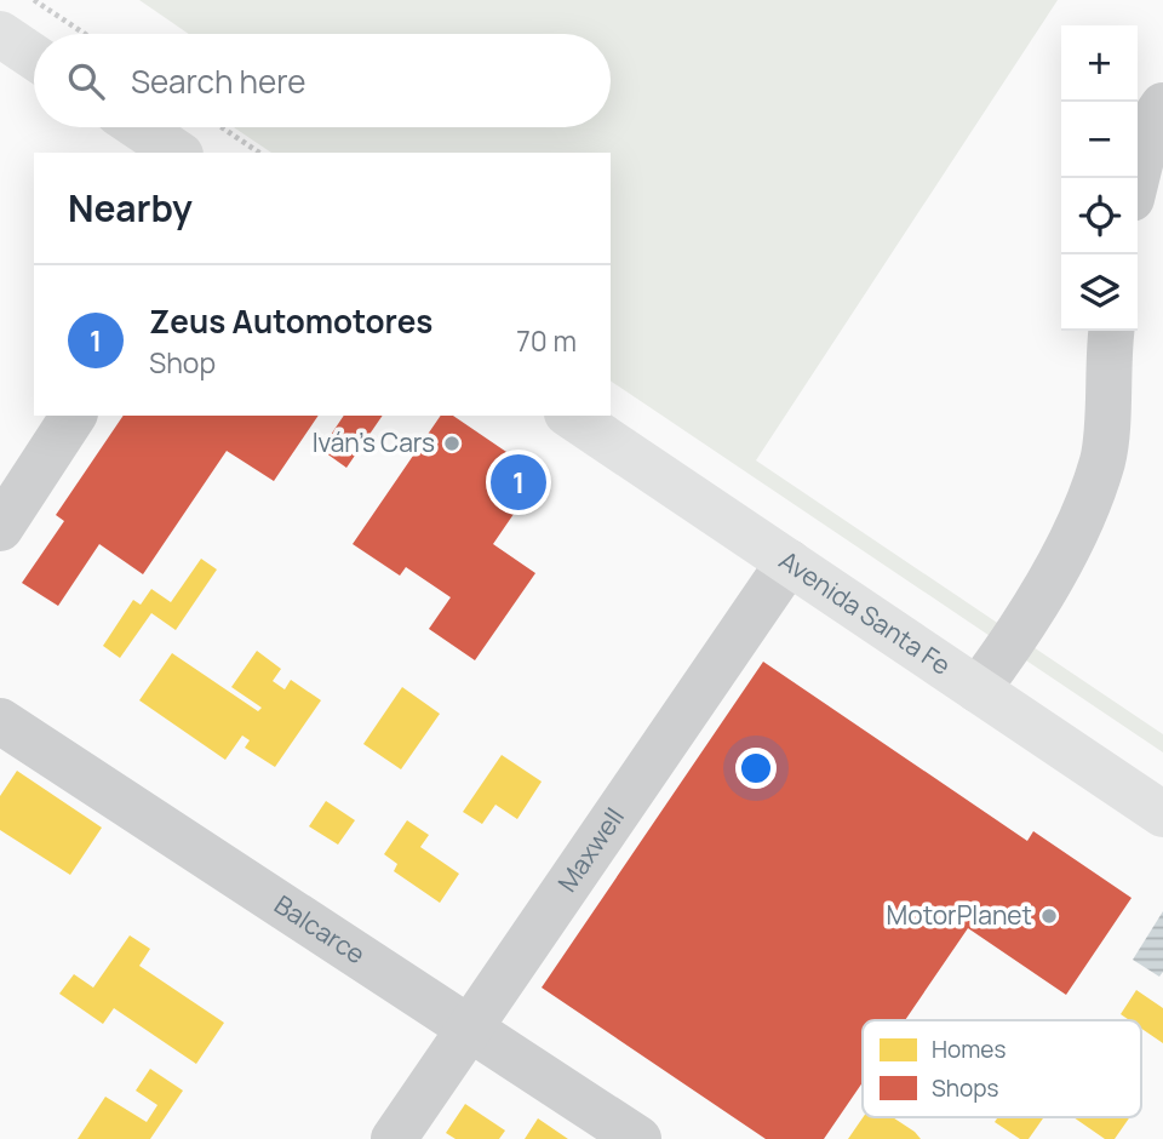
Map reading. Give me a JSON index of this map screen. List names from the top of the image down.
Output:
{
  "streets": {
    "main road": ["Avenida Santa Fe"],
    "street": ["Maxwell", "Balcarce"]
  },
  "crossings": [
    ["Avenida Santa Fe", "Maxwell"],
    ["Maxwell", "Balcarce"]
  ],
  "places": ["Iván's Cars", "MotorPlanet"],
  "legend": ["Homes", "Shops"],
  "page": {
    "map_buttons": ["+", "−"],
    "search": "Search here",
    "heading": "Nearby",
    "list": [
      {
        "mark": "1",
        "name": "Zeus Automotores",
        "note": "Shop",
        "value": "70 m"
      }
    ],
    "pins": "1"
  }
}
